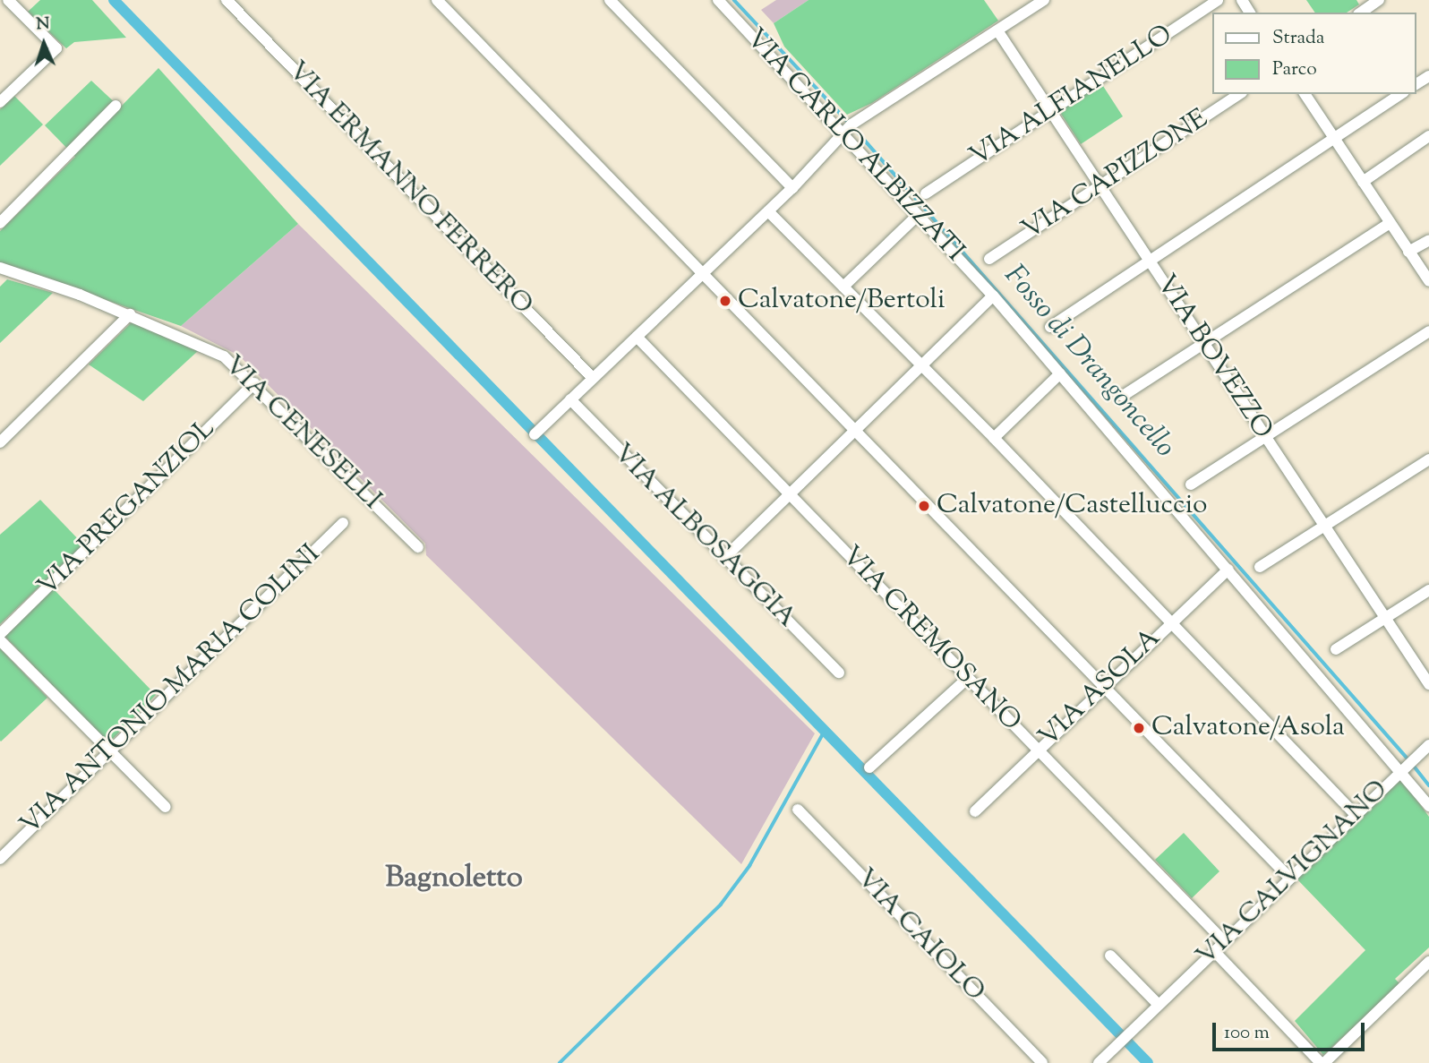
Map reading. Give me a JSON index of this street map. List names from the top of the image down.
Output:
{
  "streets": {
    "street": [
      "VIA ALFIANELLO",
      "VIA CARLO ALBIZZATI",
      "VIA CAPIZZONE",
      "VIA ERMANNO FERRERO",
      "VIA BOVEZZO",
      "VIA CENESELLI",
      "VIA PREGANZIOL",
      "VIA ALBOSAGGIA",
      "VIA CREMOSANO",
      "VIA ASOLA",
      "VIA ANTONIO MARIA COLINI",
      "VIA CALVIGNANO",
      "VIA CAIOLO"
    ]
  },
  "crossings": [
    ["VIA ALFIANELLO", "VIA BOVEZZO"],
    ["VIA CARLO ALBIZZATI", "VIA ASOLA"],
    ["VIA CARLO ALBIZZATI", "VIA CALVIGNANO"],
    ["VIA CAPIZZONE", "VIA BOVEZZO"],
    ["VIA CENESELLI", "VIA PREGANZIOL"],
    ["VIA CREMOSANO", "VIA ASOLA"],
    ["VIA CREMOSANO", "VIA CALVIGNANO"]
  ],
  "districts": ["Bagnoletto"],
  "water": ["Fosso di Drangoncello"],
  "places": ["Calvatone/Bertoli", "Calvatone/Castelluccio", "Calvatone/Asola"],
  "legend": ["Strada", "Parco"],
  "scale_bar": "100 m",
  "north": "top"
}
